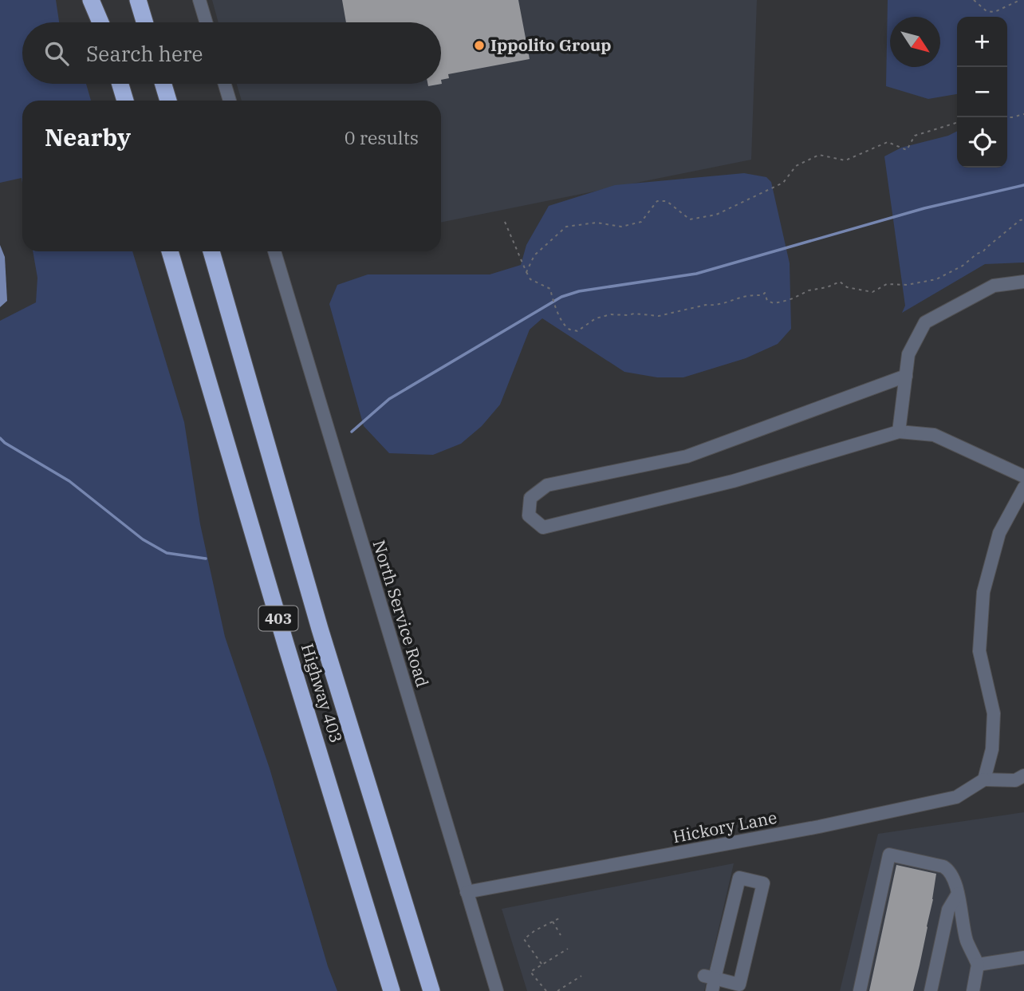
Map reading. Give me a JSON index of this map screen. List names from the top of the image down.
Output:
{
  "streets": {
    "highway": ["403", "Highway 403"],
    "street": ["North Service Road", "Hickory Lane"]
  },
  "crossings": [
    ["North Service Road", "Hickory Lane"]
  ],
  "places": ["Ippolito Group"],
  "north": "bottom right",
  "page": {
    "map_buttons": ["+", "−"],
    "search": "Search here",
    "heading": ["Nearby", "0 results"]
  }
}
